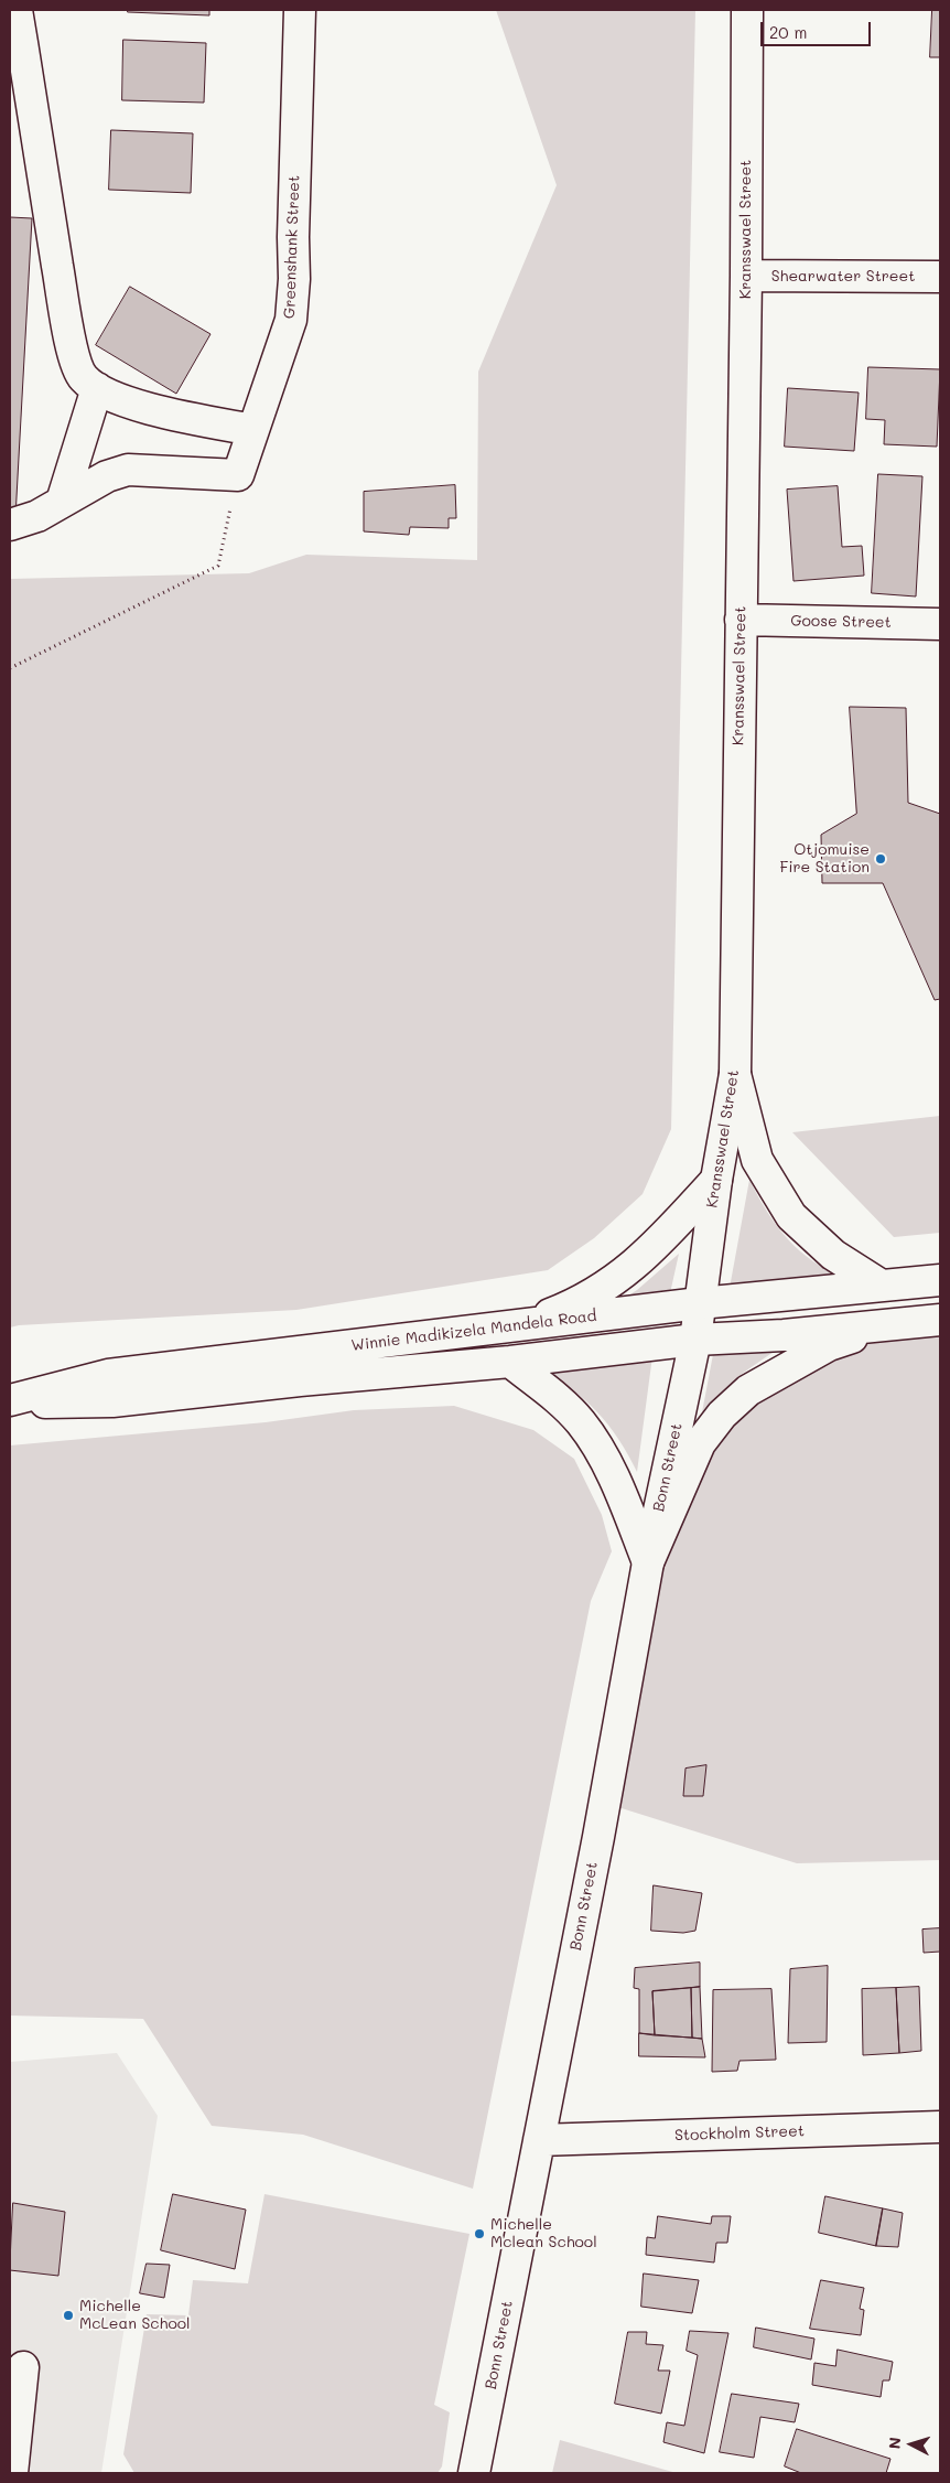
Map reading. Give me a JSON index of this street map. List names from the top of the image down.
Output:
{
  "streets": {
    "street": [
      "Kransswael Street",
      "Greenshank Street",
      "Shearwater Street",
      "Goose Street",
      "Winnie Madikizela Mandela Road",
      "Bonn Street",
      "Stockholm Street"
    ]
  },
  "crossings": [
    ["Kransswael Street", "Shearwater Street"],
    ["Kransswael Street", "Goose Street"],
    ["Kransswael Street", "Winnie Madikizela Mandela Road"],
    ["Kransswael Street", "Bonn Street"],
    ["Winnie Madikizela Mandela Road", "Bonn Street"],
    ["Bonn Street", "Stockholm Street"]
  ],
  "places": ["Otjomuise Fire Station", "Michelle Mclean School", "Michelle McLean School"],
  "scale_bar": "20 m",
  "north": "left"
}
